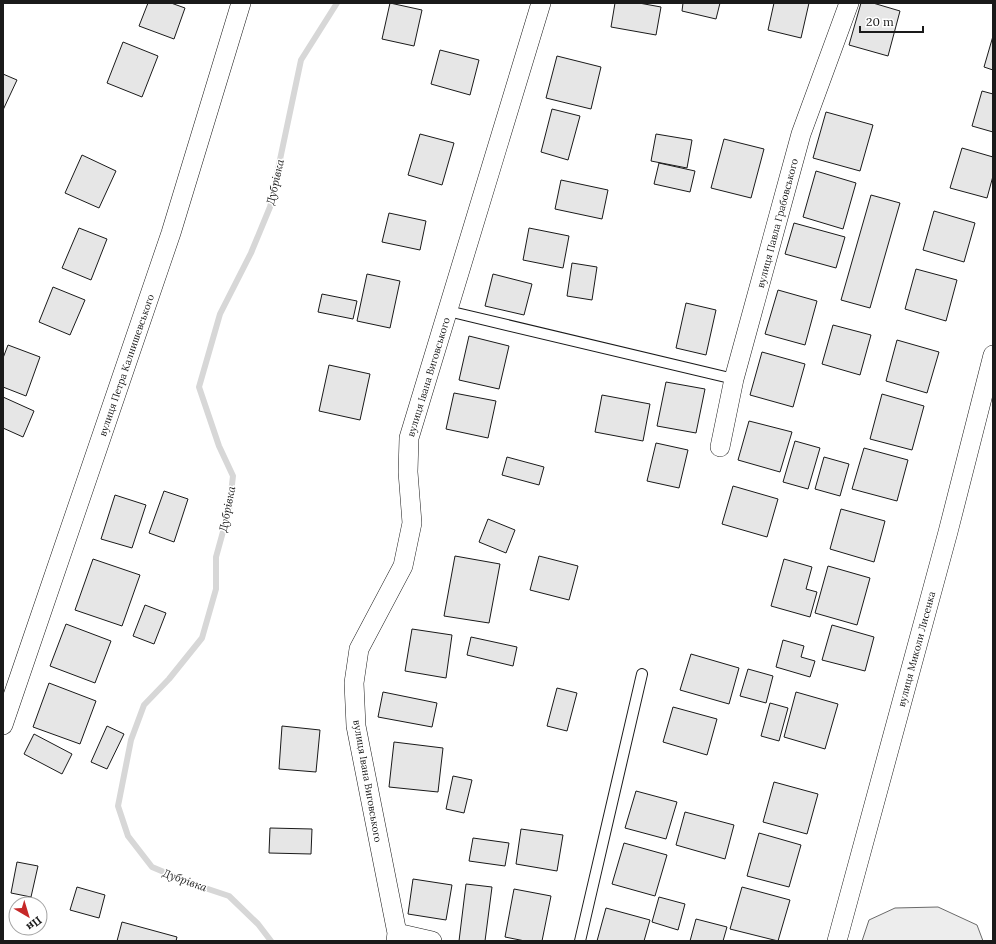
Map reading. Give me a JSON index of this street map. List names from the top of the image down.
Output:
{
  "streets": {
    "street": [
      "вулиця Павла Грабовського",
      "вулиця Петра Калнишевського",
      "вулиця Івана Виговського",
      "вулиця Миколи Лисенка"
    ]
  },
  "water": ["Дубрівка"],
  "scale_bar": "20 m",
  "north": "bottom right"
}
